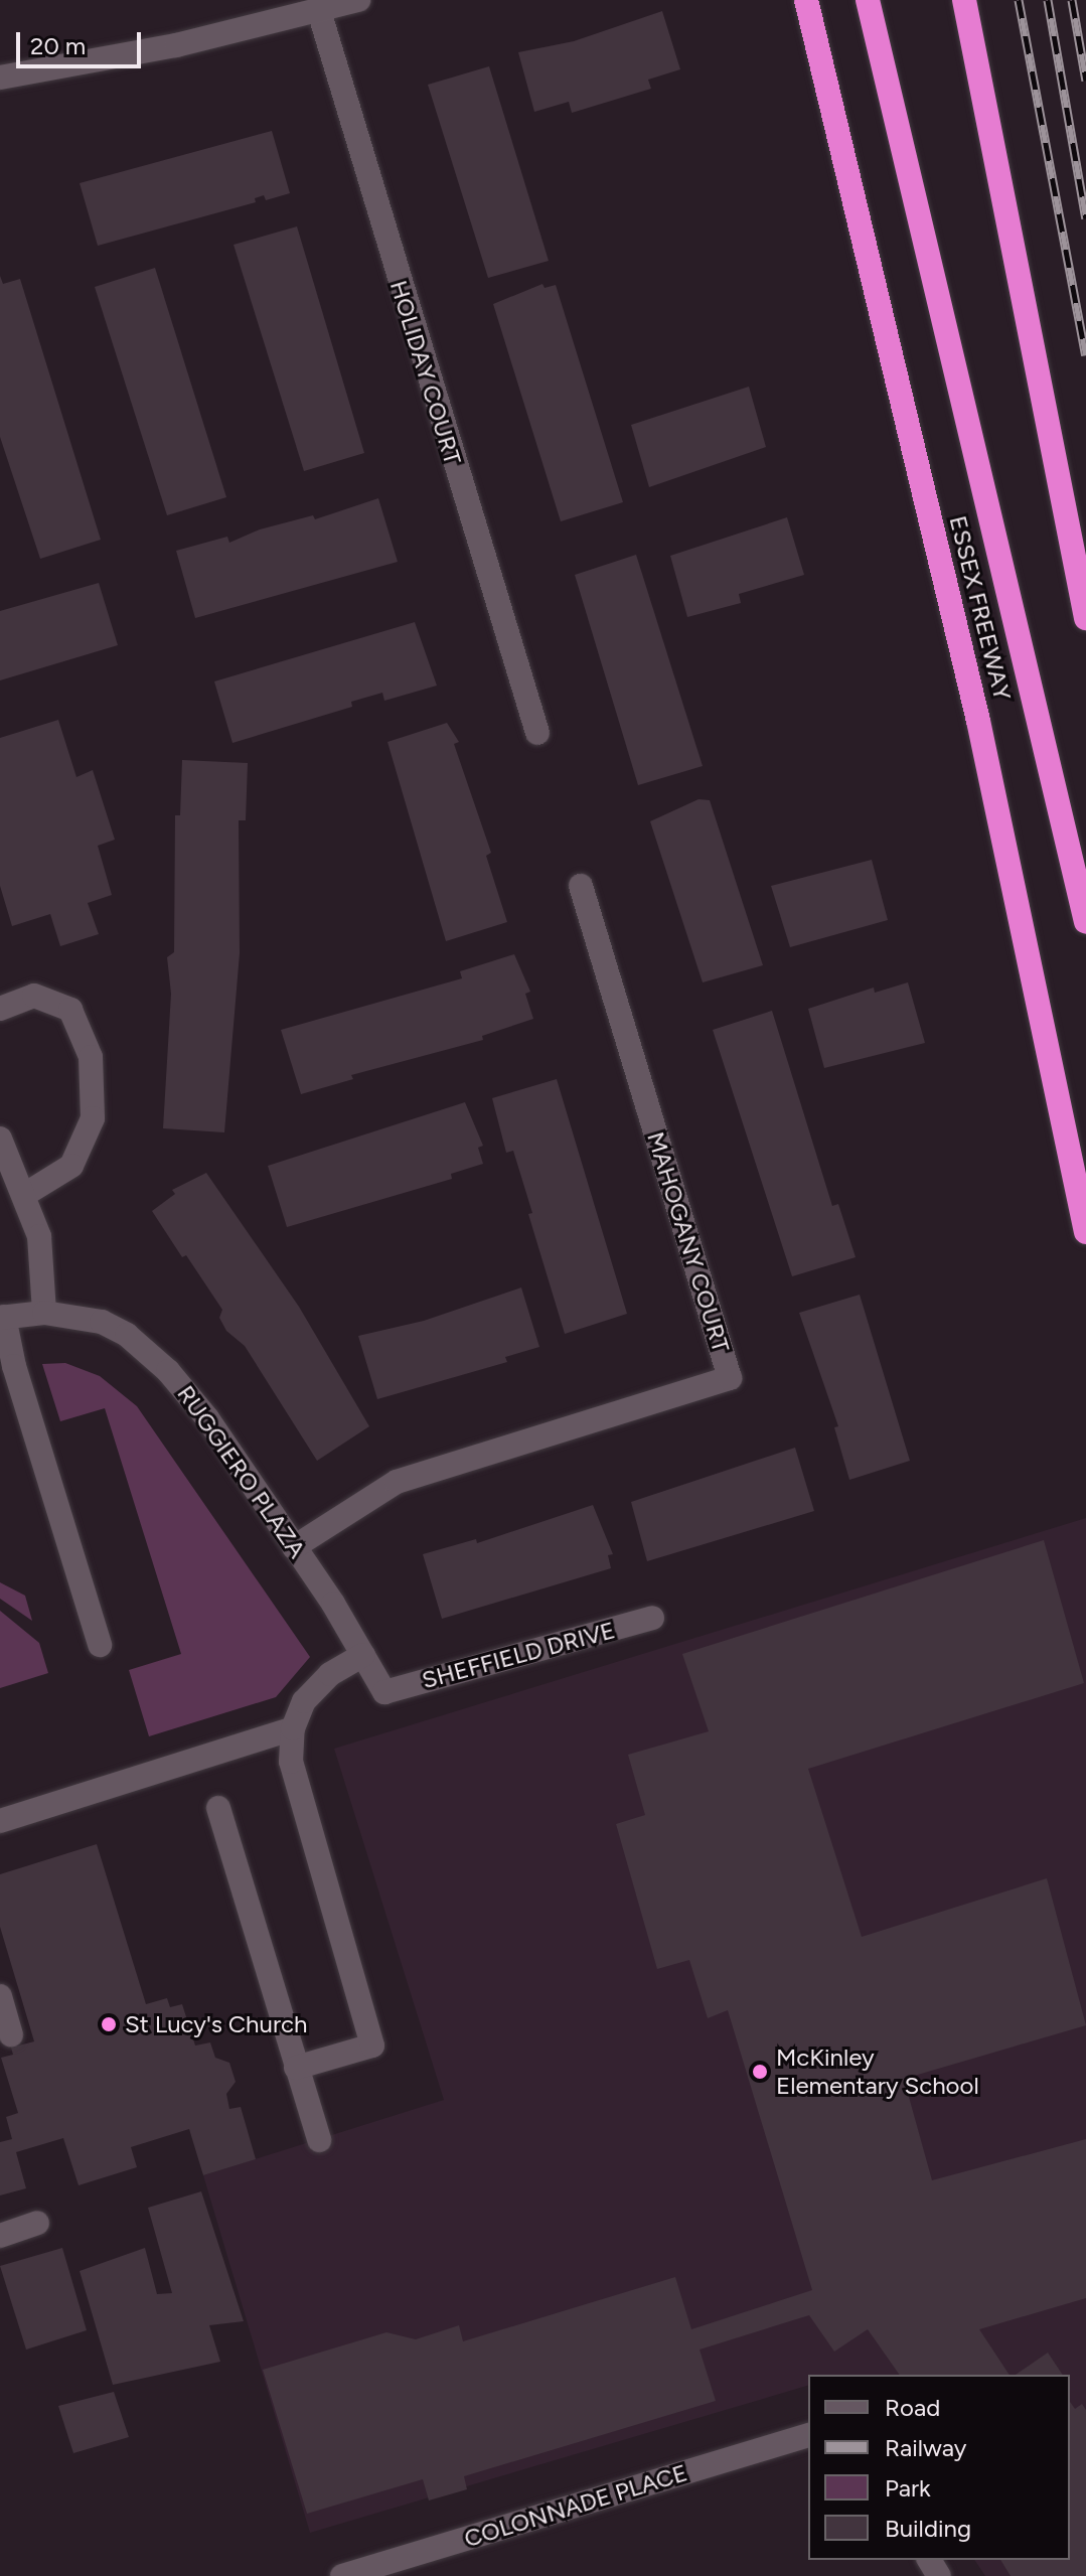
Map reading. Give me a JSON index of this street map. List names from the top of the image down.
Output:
{
  "streets": {
    "highway": ["ESSEX FREEWAY"],
    "street": [
      "HOLIDAY COURT",
      "MAHOGANY COURT",
      "RUGGIERO PLAZA",
      "SHEFFIELD DRIVE",
      "COLONNADE PLACE"
    ]
  },
  "crossings": [
    ["MAHOGANY COURT", "RUGGIERO PLAZA"],
    ["RUGGIERO PLAZA", "SHEFFIELD DRIVE"]
  ],
  "places": ["St Lucy's Church", "McKinley Elementary School"],
  "legend": [
    "Road",
    "Railway",
    "Park",
    "Building"
  ],
  "scale_bar": "20 m"
}
